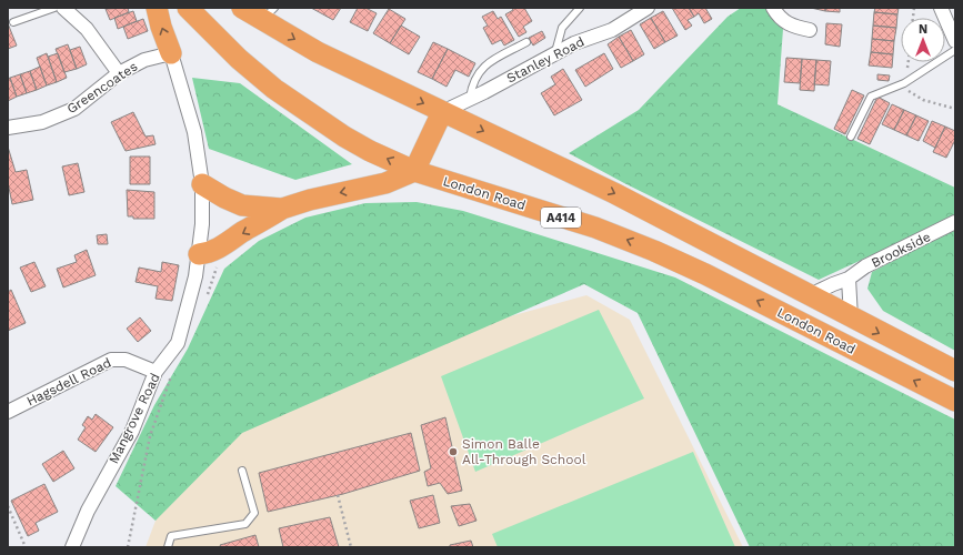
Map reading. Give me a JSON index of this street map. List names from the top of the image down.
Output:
{
  "streets": {
    "highway": ["London Road", "A414"],
    "street": [
      "Stanley Road",
      "Greencoates",
      "Brookside",
      "Hagsdell Road",
      "Mangrove Road"
    ]
  },
  "crossings": [
    ["Stanley Road", "London Road"],
    ["Greencoates", "Mangrove Road"],
    ["London Road", "Brookside"],
    ["Hagsdell Road", "Mangrove Road"]
  ],
  "places": ["Simon Balle All-Through School"],
  "north": "top"
}
